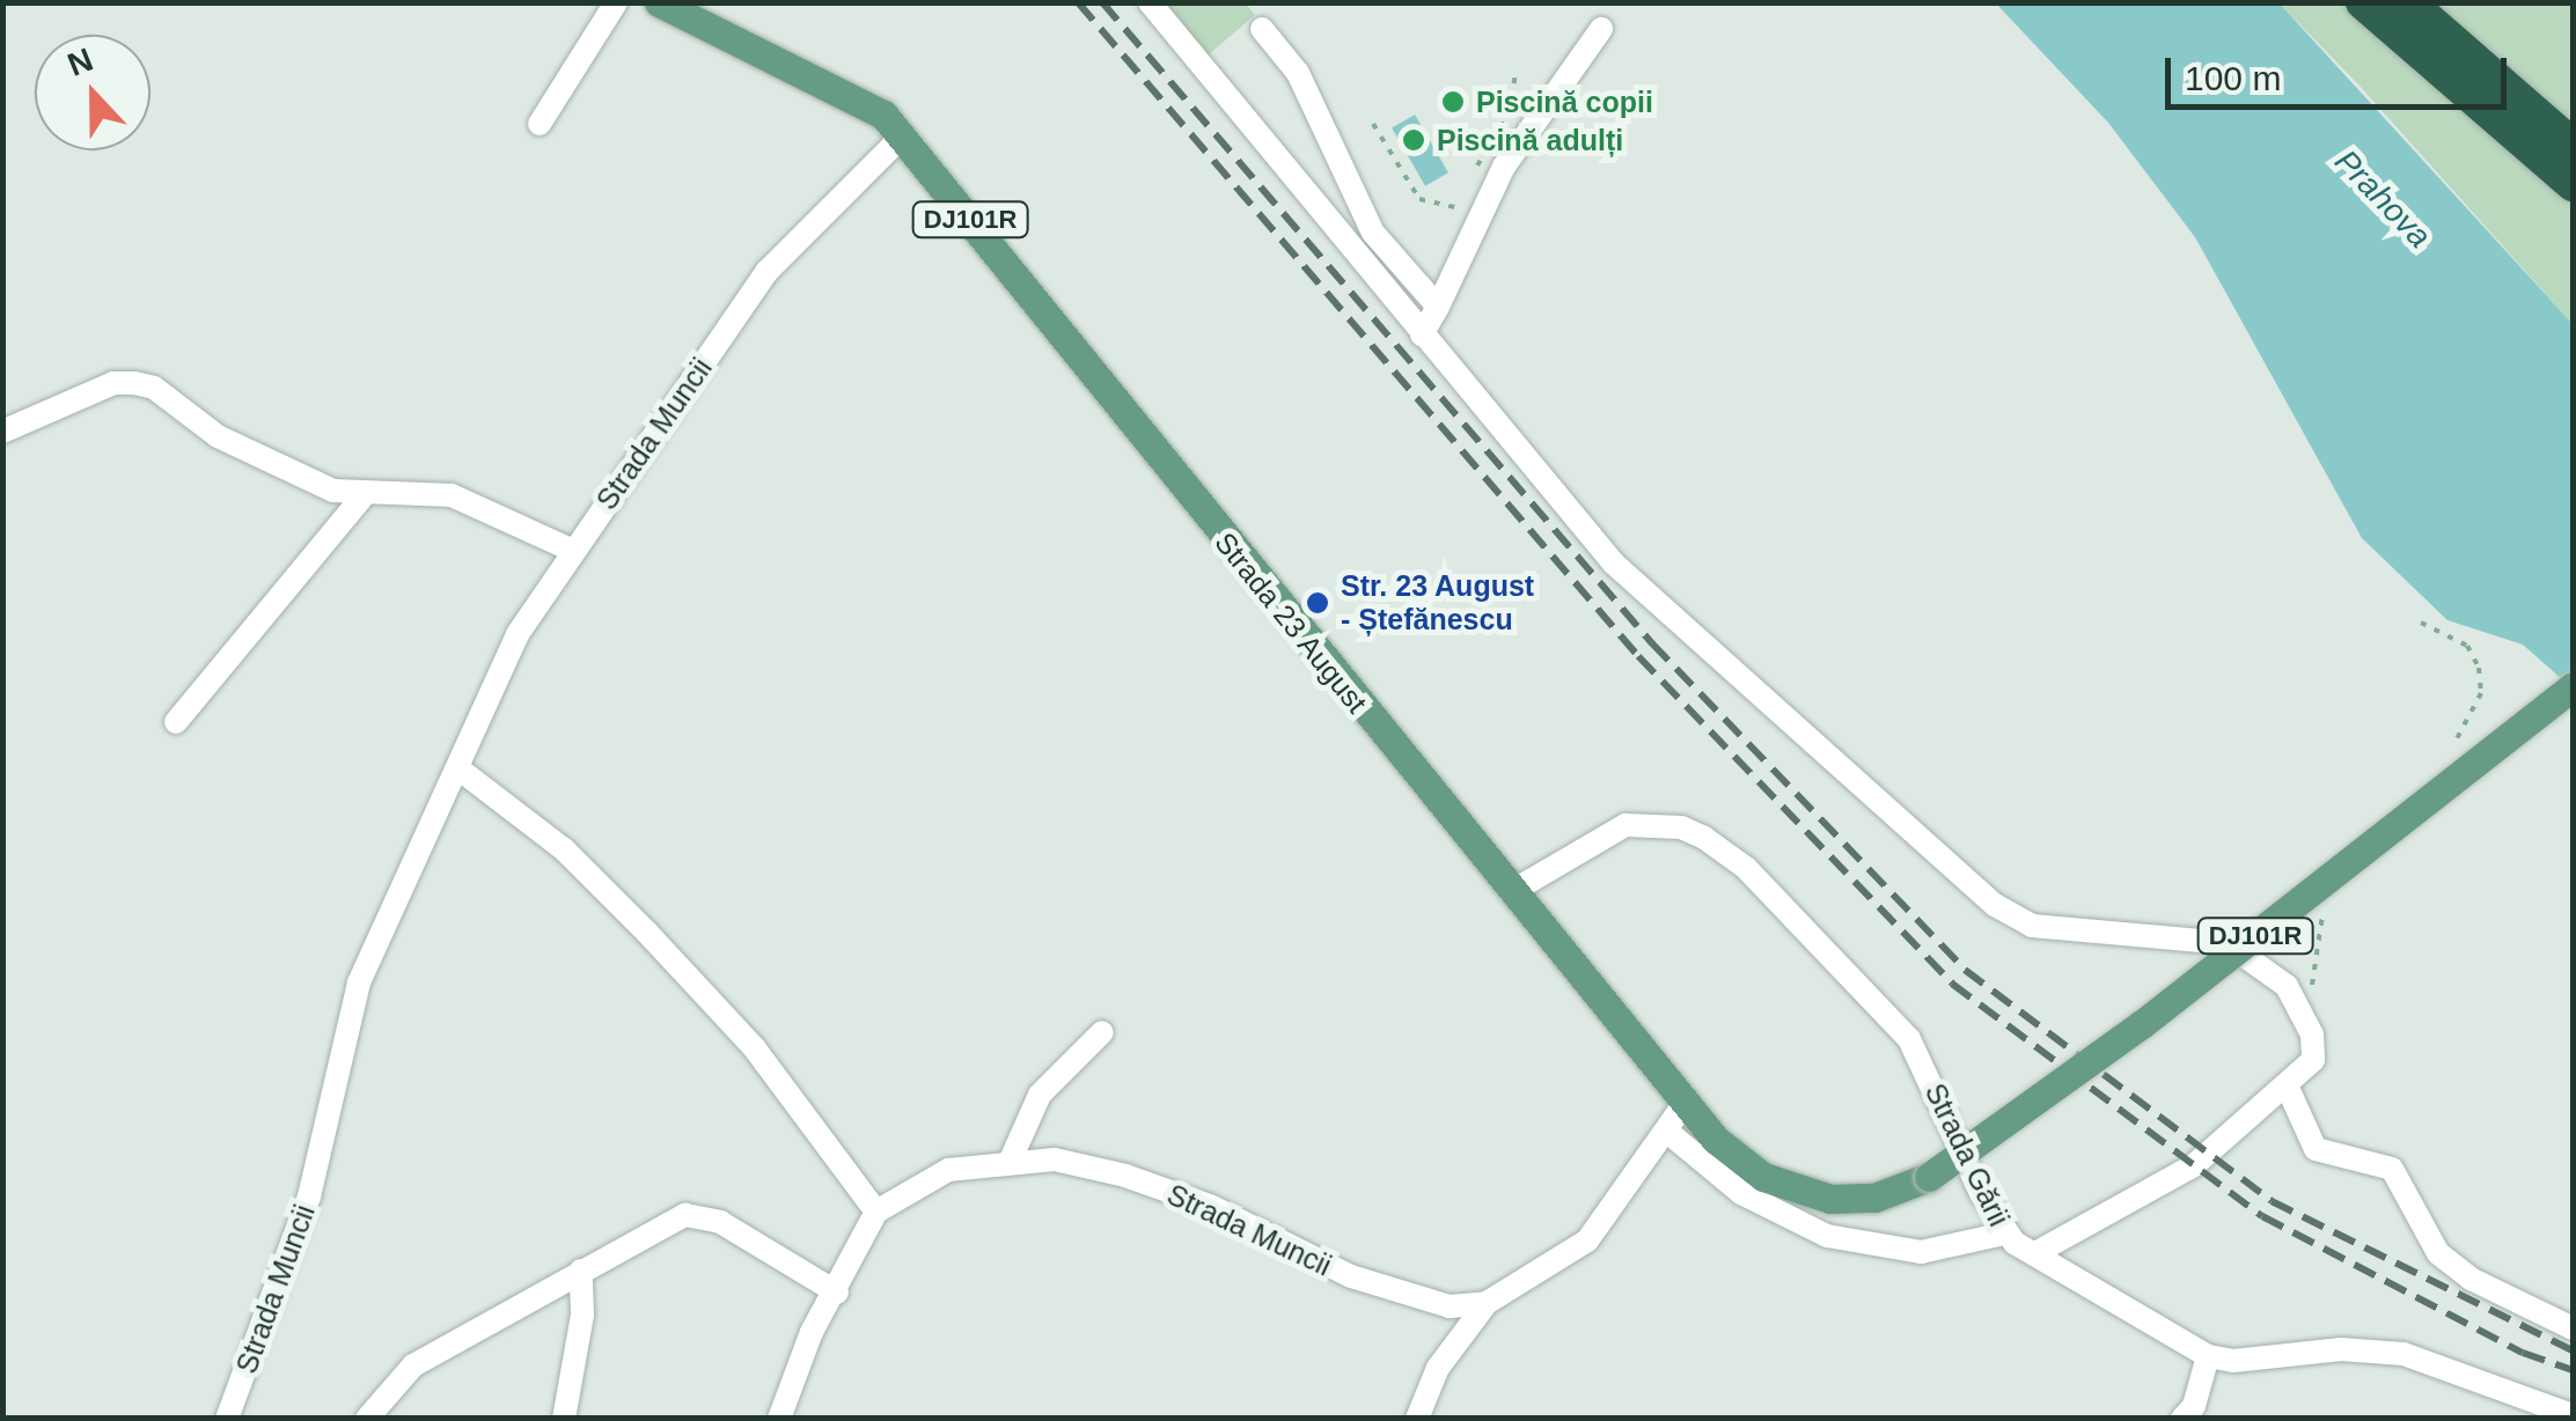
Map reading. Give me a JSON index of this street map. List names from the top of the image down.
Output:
{
  "streets": {
    "main road": ["DJ101R", "Strada 23 August"],
    "street": ["Strada Muncii", "Strada Gării"]
  },
  "crossings": [
    ["Strada Muncii", "Strada 23 August"],
    ["Strada 23 August", "Strada Gării"]
  ],
  "water": ["Prahova"],
  "places": ["Piscină copii", "Piscină adulți", "Str. 23 August - Ștefănescu"],
  "scale_bar": "100 m",
  "north": "top"
}
